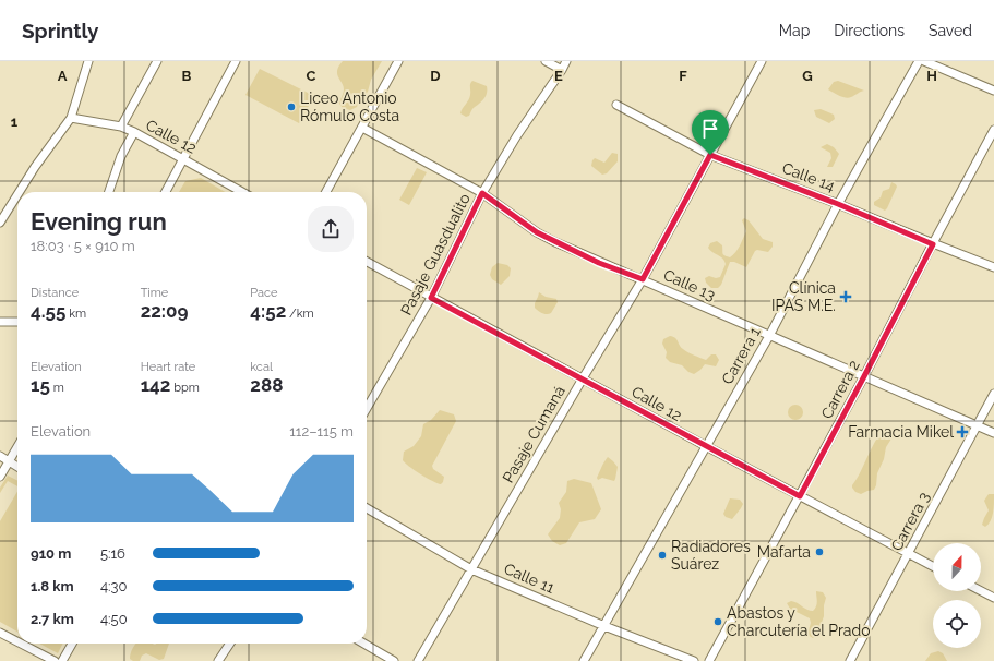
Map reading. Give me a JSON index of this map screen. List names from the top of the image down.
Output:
{
  "streets": {
    "street": [
      "Calle 12",
      "Calle 14",
      "Pasaje Guasdualito",
      "Calle 13",
      "Carrera 1",
      "Carrera 2",
      "Pasaje Cumaná",
      "Carrera 3",
      "Calle 11"
    ]
  },
  "crossings": [
    ["Calle 12", "Pasaje Guasdualito"],
    ["Calle 12", "Carrera 1"],
    ["Calle 12", "Carrera 2"],
    ["Calle 12", "Pasaje Cumaná"],
    ["Calle 12", "Carrera 3"],
    ["Calle 14", "Carrera 1"],
    ["Calle 14", "Carrera 2"],
    ["Calle 14", "Pasaje Cumaná"],
    ["Pasaje Guasdualito", "Calle 13"],
    ["Calle 13", "Carrera 1"],
    ["Calle 13", "Carrera 2"],
    ["Calle 13", "Pasaje Cumaná"],
    ["Calle 13", "Carrera 3"],
    ["Carrera 1", "Calle 11"],
    ["Pasaje Cumaná", "Calle 11"]
  ],
  "places": {
    "other": [
      "Liceo Antonio Rómulo Costa",
      "Mafarta",
      "Radiadores Suárez",
      "Abastos y Charcutería el Prado"
    ],
    "health": ["Clínica IPAS M.E.", "Farmacia Mikel"]
  },
  "north": "top",
  "page": {
    "header": "Sprintly",
    "nav": ["Map", "Directions", "Saved"],
    "heading": ["Evening run", "18:03 · 5 × 910 m"],
    "stats": [
      ["Distance", "4.55 km"],
      ["Time", "22:09"],
      ["Pace", "4:52 /km"],
      ["Elevation", "15 m"],
      ["Heart rate", "142 bpm"],
      ["kcal", "288"]
    ],
    "chart": ["Elevation", "112–115 m"],
    "list": [
      {
        "name": "910 m",
        "note": "5:16"
      },
      {
        "name": "1.8 km",
        "note": "4:30"
      },
      {
        "name": "2.7 km",
        "note": "4:50"
      }
    ]
  },
  "grid": {
    "columns": [
      "A",
      "B",
      "C",
      "D",
      "E",
      "F",
      "G",
      "H"
    ],
    "rows": ["1"]
  }
}
